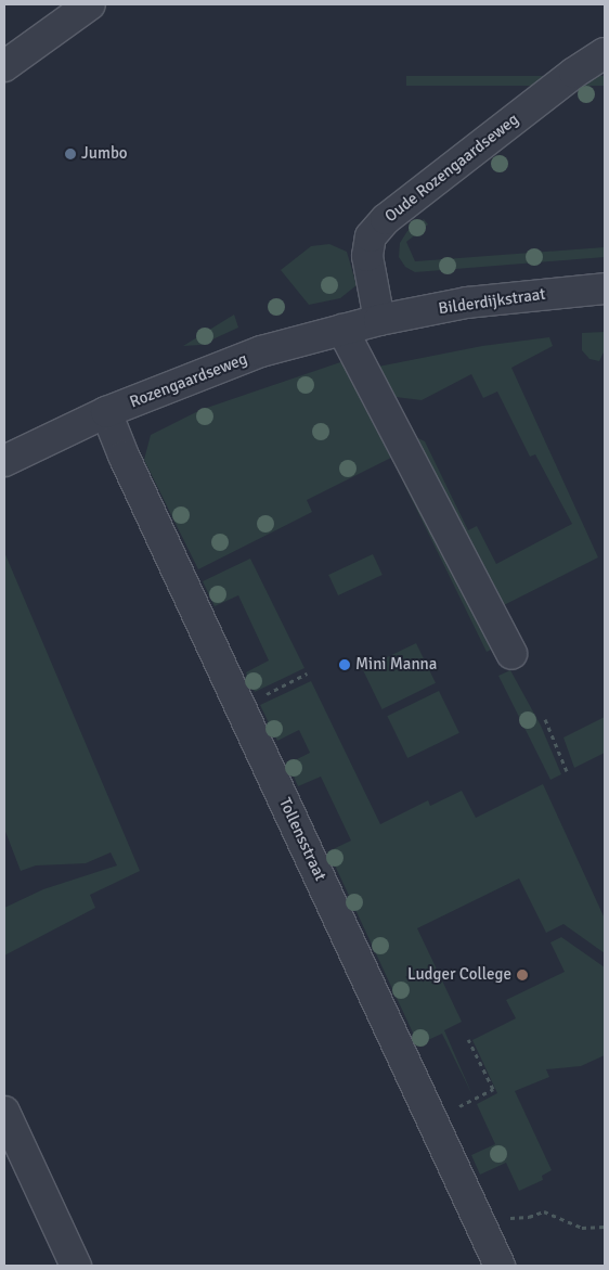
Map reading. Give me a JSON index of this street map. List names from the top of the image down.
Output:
{
  "streets": {
    "street": [
      "Oude Rozengaardseweg",
      "Bilderdijkstraat",
      "Rozengaardseweg",
      "Tollensstraat"
    ]
  },
  "crossings": [
    ["Oude Rozengaardseweg", "Bilderdijkstraat"],
    ["Oude Rozengaardseweg", "Rozengaardseweg"],
    ["Bilderdijkstraat", "Rozengaardseweg"],
    ["Rozengaardseweg", "Tollensstraat"]
  ],
  "places": ["Jumbo", "Mini Manna", "Ludger College"]
}
